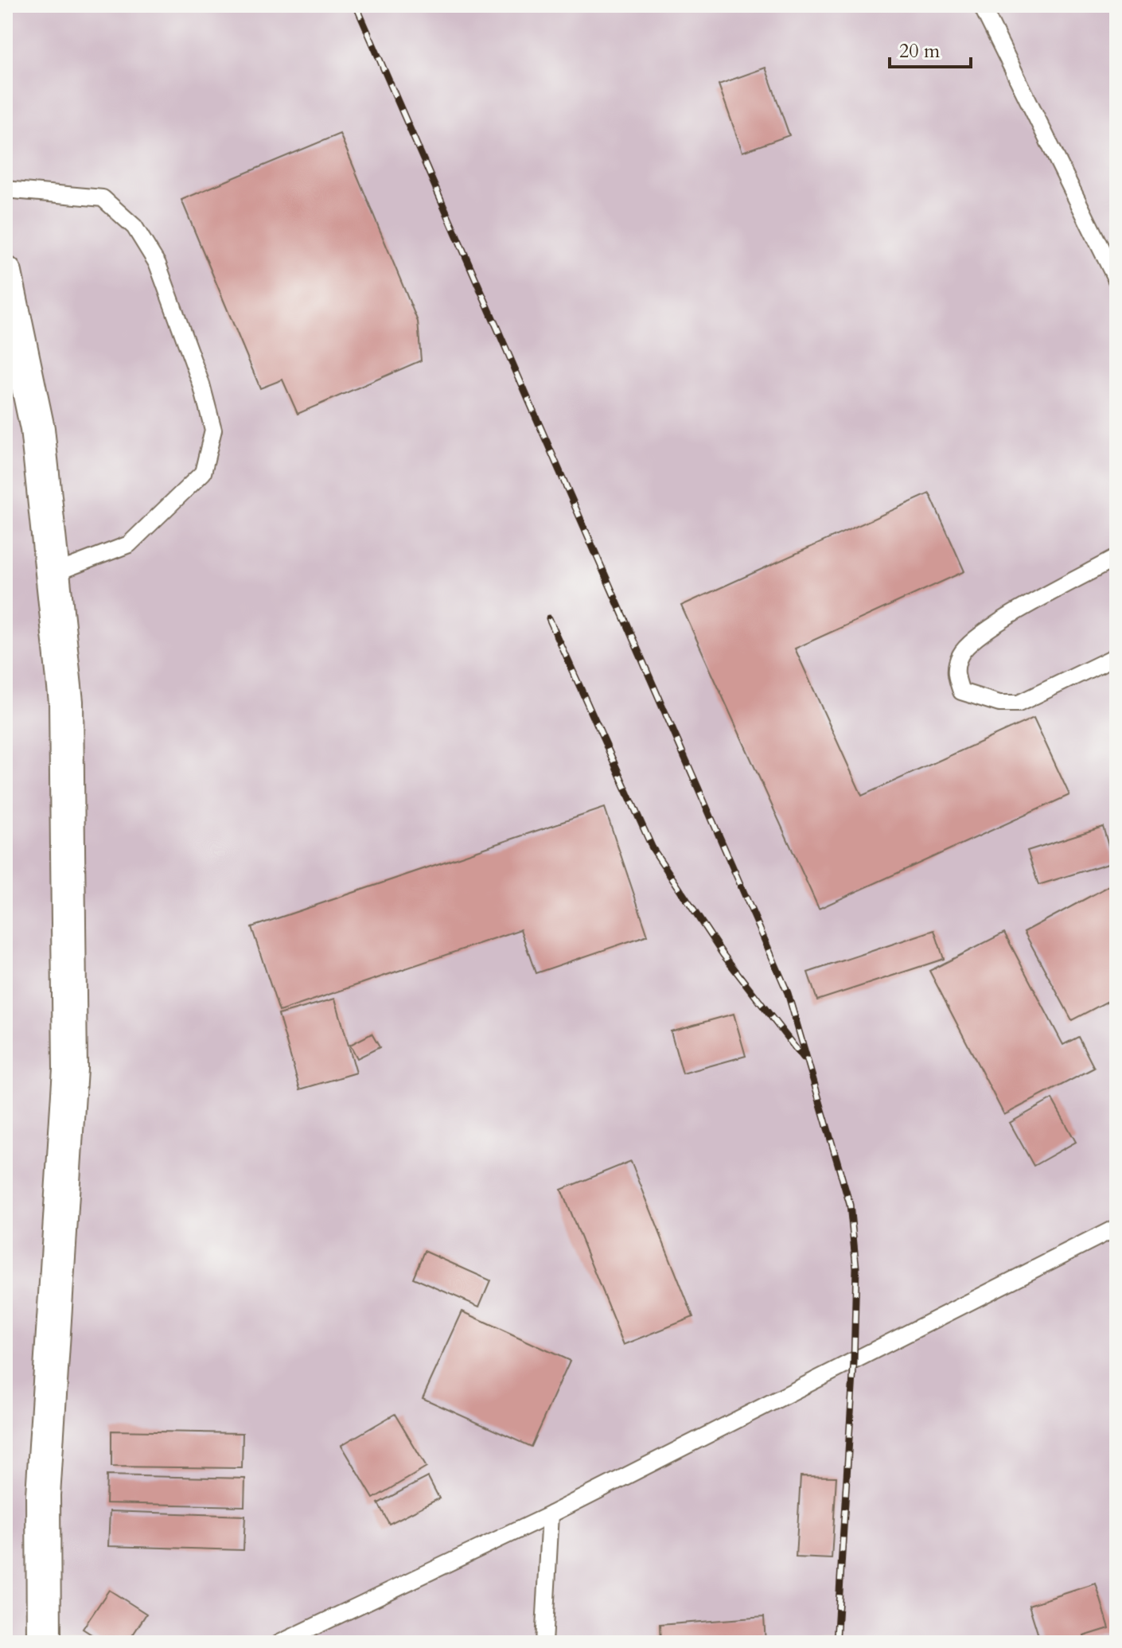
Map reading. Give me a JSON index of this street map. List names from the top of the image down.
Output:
{
  "scale_bar": "20 m"
}
